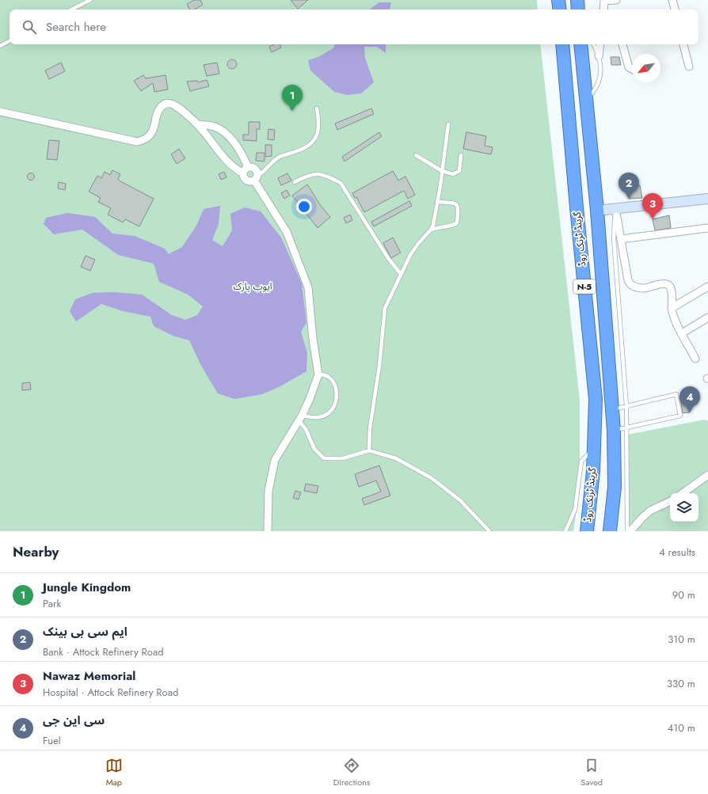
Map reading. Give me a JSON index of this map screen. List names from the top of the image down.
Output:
{
  "streets": {
    "highway": ["گرینڈ ٹرنک روڈ", "N-5"]
  },
  "parks": ["ایوب پارک"],
  "north": "bottom left",
  "page": {
    "search": "Search here",
    "pins": [
      "1",
      "2",
      "3",
      "4"
    ],
    "heading": ["Nearby", "4 results"],
    "list": [
      {
        "mark": "1",
        "name": "Jungle Kingdom",
        "note": "Park",
        "value": "90 m"
      },
      {
        "mark": "2",
        "name": "ایم سی بی بینک",
        "note": "Bank · Attock Refinery Road",
        "value": "310 m"
      },
      {
        "mark": "3",
        "name": "Nawaz Memorial",
        "note": "Hospital · Attock Refinery Road",
        "value": "330 m"
      },
      {
        "mark": "4",
        "name": "سی این جی",
        "note": "Fuel",
        "value": "410 m"
      }
    ],
    "nav": ["Map", "Directions", "Saved"]
  }
}
